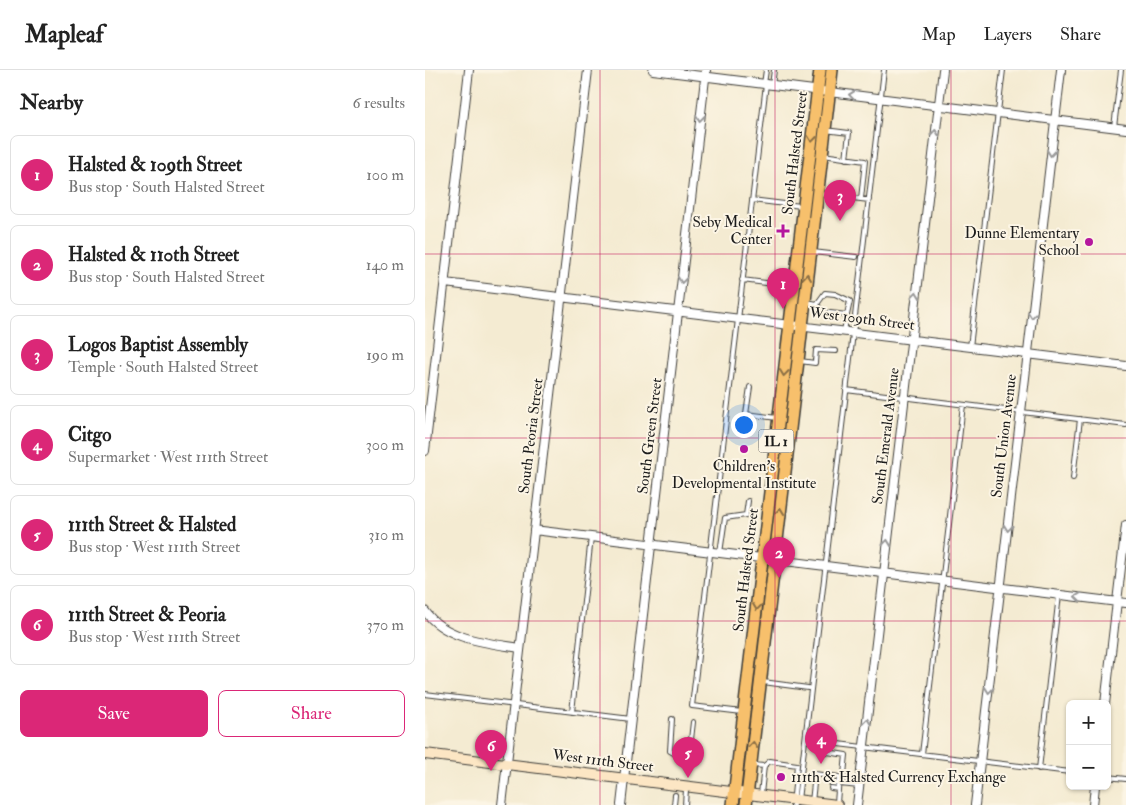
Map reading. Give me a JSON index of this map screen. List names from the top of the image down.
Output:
{
  "streets": {
    "main road": ["South Halsted Street", "IL 1", "West 111th Street"],
    "street": [
      "West 109th Street",
      "South Peoria Street",
      "South Green Street",
      "South Emerald Avenue",
      "South Union Avenue"
    ]
  },
  "crossings": [
    ["South Halsted Street", "West 109th Street"],
    ["South Halsted Street", "West 111th Street"],
    ["West 109th Street", "South Peoria Street"],
    ["West 109th Street", "South Green Street"],
    ["West 109th Street", "South Emerald Avenue"],
    ["West 109th Street", "South Union Avenue"],
    ["South Peoria Street", "West 111th Street"],
    ["South Green Street", "West 111th Street"]
  ],
  "one_way": ["South Emerald Avenue", "South Union Avenue"],
  "places": {
    "health": ["Seby Medical Center"],
    "other": ["Dunne Elementary School", "Children's Developmental Institute", "111th & Halsted Currency Exchange"]
  },
  "page": {
    "header": "Mapleaf",
    "nav": ["Map", "Layers", "Share"],
    "heading": ["Nearby", "6 results"],
    "list": [
      {
        "mark": "1",
        "name": "Halsted & 109th Street",
        "note": "Bus stop · South Halsted Street",
        "value": "100 m"
      },
      {
        "mark": "2",
        "name": "Halsted & 110th Street",
        "note": "Bus stop · South Halsted Street",
        "value": "140 m"
      },
      {
        "mark": "3",
        "name": "Logos Baptist Assembly",
        "note": "Temple · South Halsted Street",
        "value": "190 m"
      },
      {
        "mark": "4",
        "name": "Citgo",
        "note": "Supermarket · West 111th Street",
        "value": "300 m"
      },
      {
        "mark": "5",
        "name": "111th Street & Halsted",
        "note": "Bus stop · West 111th Street",
        "value": "310 m"
      },
      {
        "mark": "6",
        "name": "111th Street & Peoria",
        "note": "Bus stop · West 111th Street",
        "value": "370 m"
      }
    ],
    "pins": [
      "3",
      "1",
      "2",
      "4",
      "6",
      "5"
    ],
    "buttons": ["Save", "Share"],
    "map_buttons": ["+", "−"]
  }
}
